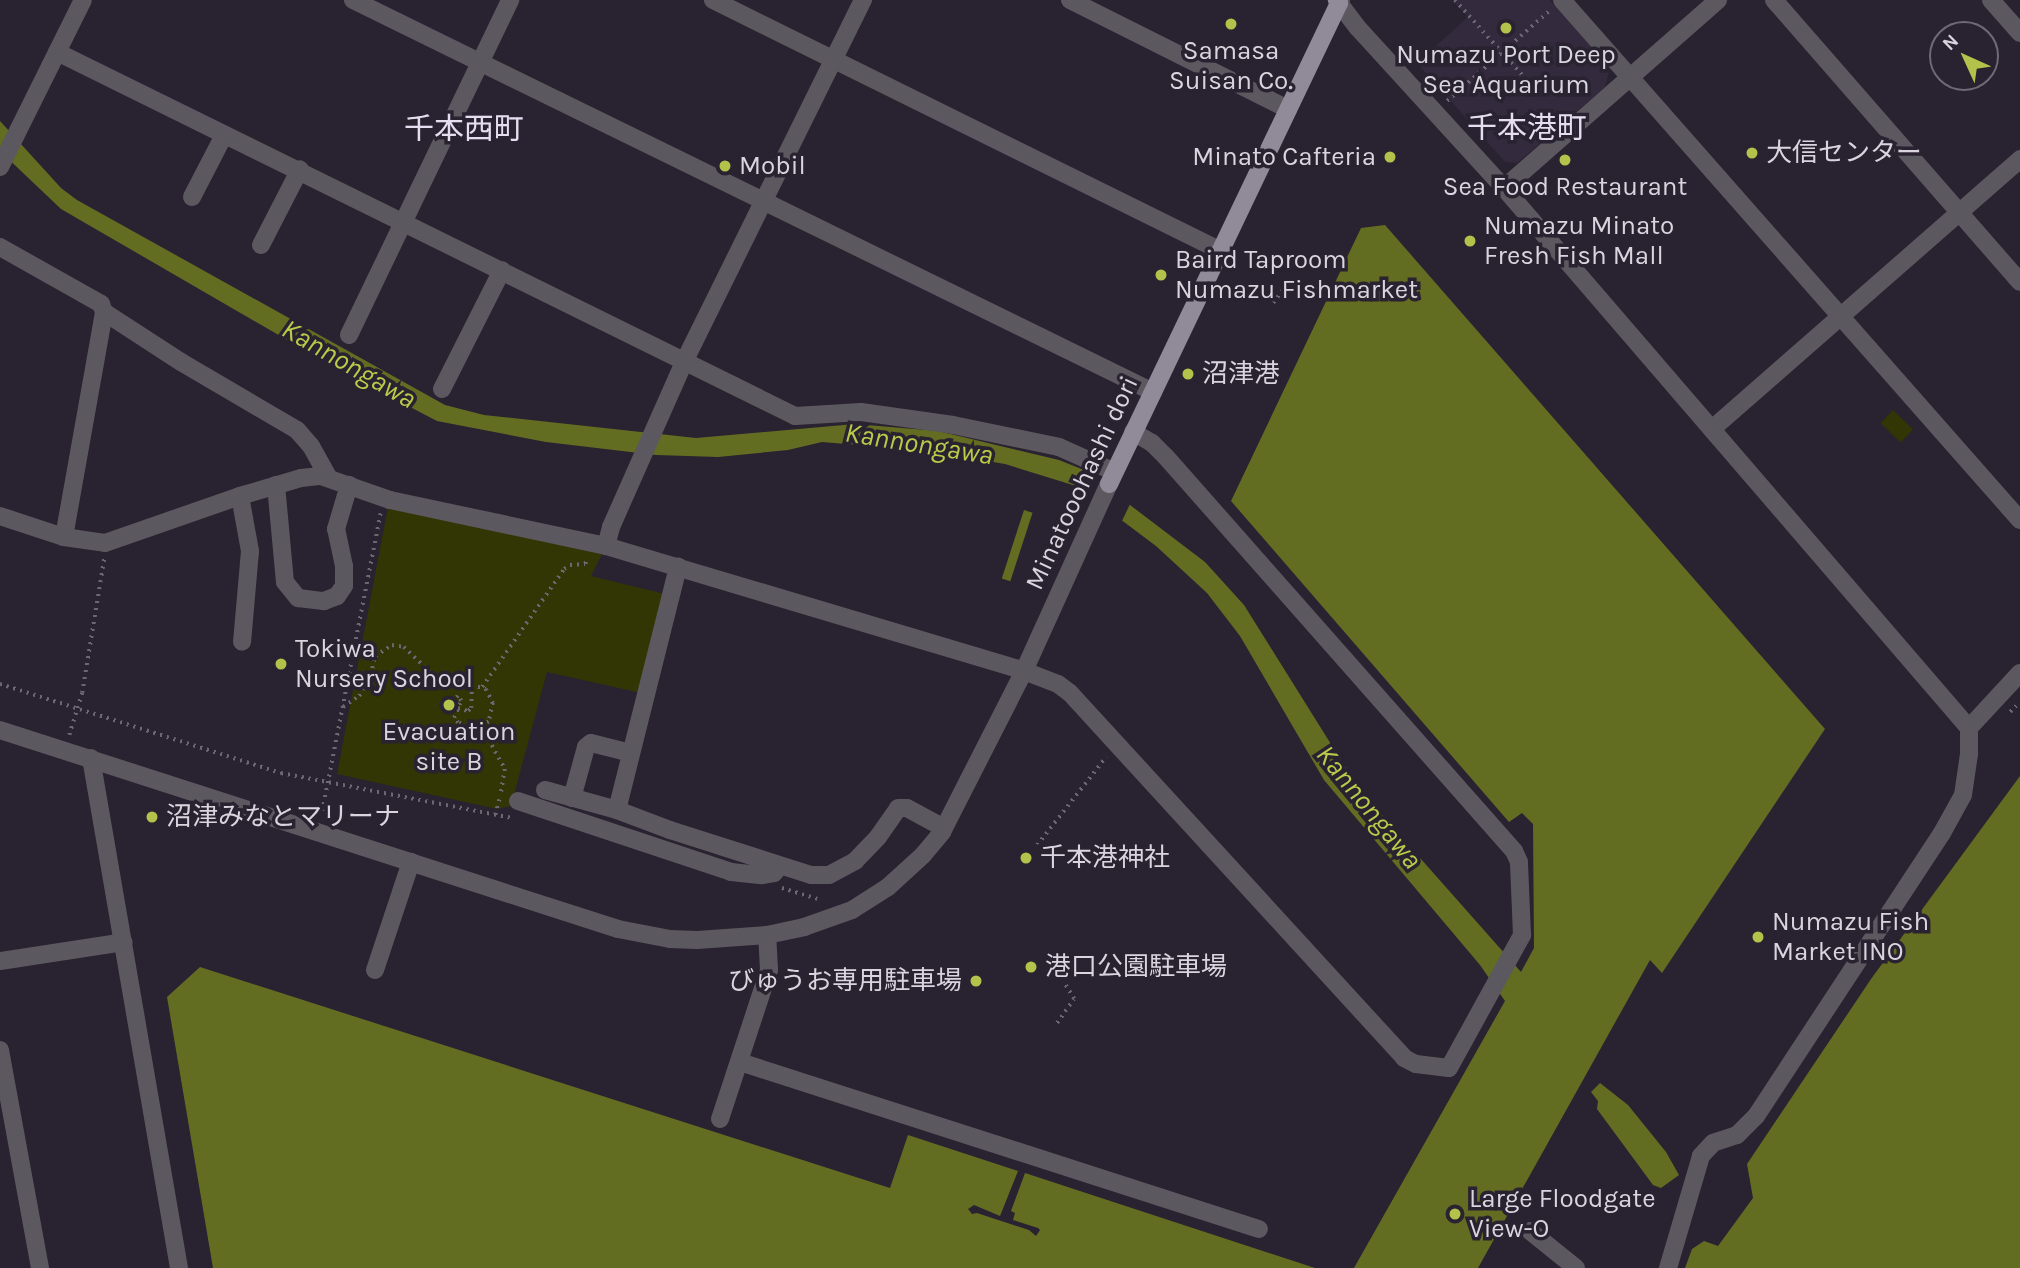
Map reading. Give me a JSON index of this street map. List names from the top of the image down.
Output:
{
  "streets": {
    "main road": ["Minatooohashi dori"]
  },
  "districts": ["千本港町", "千本西町"],
  "water": ["Kannongawa"],
  "places": [
    "Samasa Suisan Co.",
    "Numazu Port Deep Sea Aquarium",
    "大信センター",
    "Minato Cafteria",
    "Sea Food Restaurant",
    "Mobil",
    "Numazu Minato Fresh Fish Mall",
    "Baird Taproom Numazu Fishmarket",
    "沼津港",
    "Tokiwa Nursery School",
    "Evacuation site B",
    "沼津みなとマリーナ",
    "千本港神社",
    "Numazu Fish Market INO",
    "港口公園駐車場",
    "びゅうお専用駐車場",
    "Large Floodgate View-O"
  ],
  "north": "top left"
}
